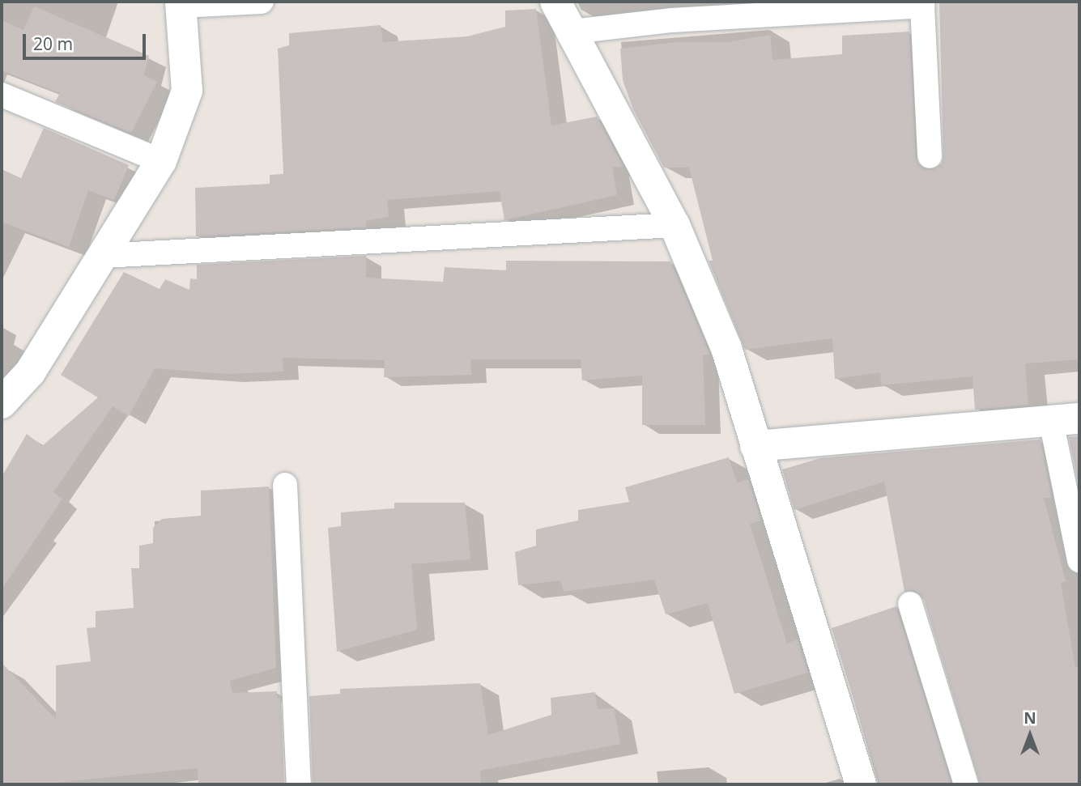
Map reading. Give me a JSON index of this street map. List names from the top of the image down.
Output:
{
  "scale_bar": "20 m",
  "north": "top"
}
